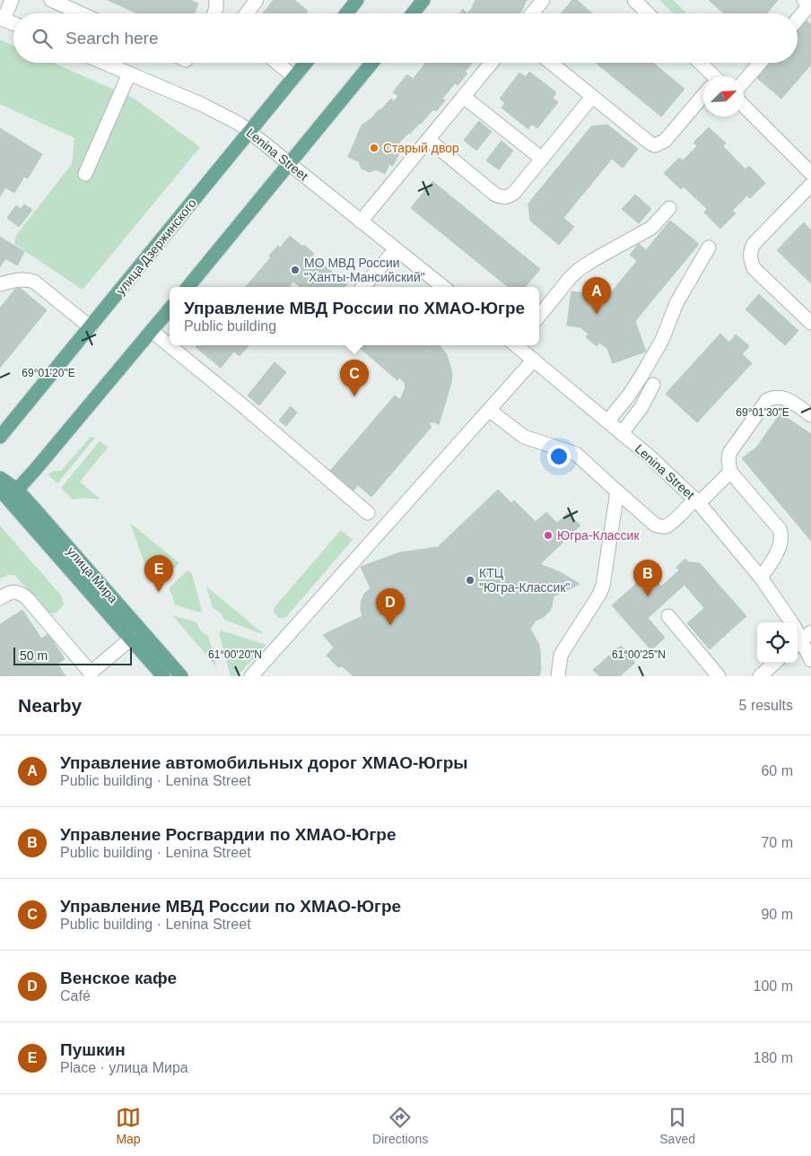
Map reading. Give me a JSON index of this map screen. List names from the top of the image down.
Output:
{
  "streets": {
    "main road": ["улица Дзержинского", "улица Мира"],
    "street": ["Lenina Street"]
  },
  "crossings": [
    ["Lenina Street", "улица Дзержинского"]
  ],
  "places": [
    "Старый двор",
    "МО МВД России \"Ханты-Мансийский\"",
    "Югра-Классик",
    "КТЦ \"Югра-Классик\""
  ],
  "scale_bar": "50 m",
  "north": "top right",
  "page": {
    "search": "Search here",
    "pins": [
      "A",
      "C",
      "E",
      "B",
      "D"
    ],
    "popup": ["Управление МВД России по ХМАО-Югре", "Public building"],
    "scale": "50 m",
    "heading": ["Nearby", "5 results"],
    "list": [
      {
        "mark": "A",
        "name": "Управление автомобильных дорог ХМАО-Югры",
        "note": "Public building · Lenina Street",
        "value": "60 m"
      },
      {
        "mark": "B",
        "name": "Управление Росгвардии по ХМАО-Югре",
        "note": "Public building · Lenina Street",
        "value": "70 m"
      },
      {
        "mark": "C",
        "name": "Управление МВД России по ХМАО-Югре",
        "note": "Public building · Lenina Street",
        "value": "90 m"
      },
      {
        "mark": "D",
        "name": "Венское кафе",
        "note": "Café",
        "value": "100 m"
      },
      {
        "mark": "E",
        "name": "Пушкин",
        "note": "Place · улица Мира",
        "value": "180 m"
      }
    ],
    "nav": ["Map", "Directions", "Saved"]
  },
  "coordinates": [
    "69°01'20\"E",
    "69°01'30\"E",
    "61°00'20\"N",
    "61°00'25\"N"
  ]
}
